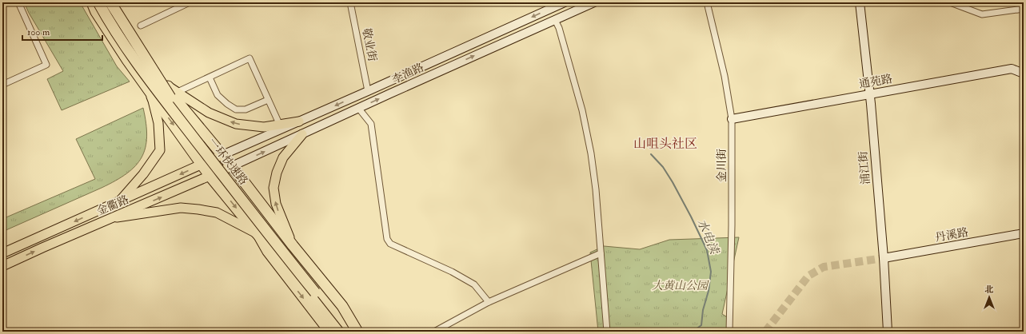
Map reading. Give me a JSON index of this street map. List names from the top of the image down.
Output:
{
  "streets": {
    "highway": ["一环快速路"],
    "main road": ["金衢路"],
    "street": [
      "敬业街",
      "李渔路",
      "通苑路",
      "金川街",
      "浦江街",
      "丹溪路"
    ]
  },
  "crossings": [
    ["敬业街", "李渔路"],
    ["李渔路", "金衢路"],
    ["通苑路", "金川街"],
    ["通苑路", "浦江街"],
    ["浦江街", "丹溪路"]
  ],
  "districts": ["山咀头社区"],
  "water": ["水电渎"],
  "parks": ["大黄山公园"],
  "scale_bar": "100 m",
  "north": "top"
}
